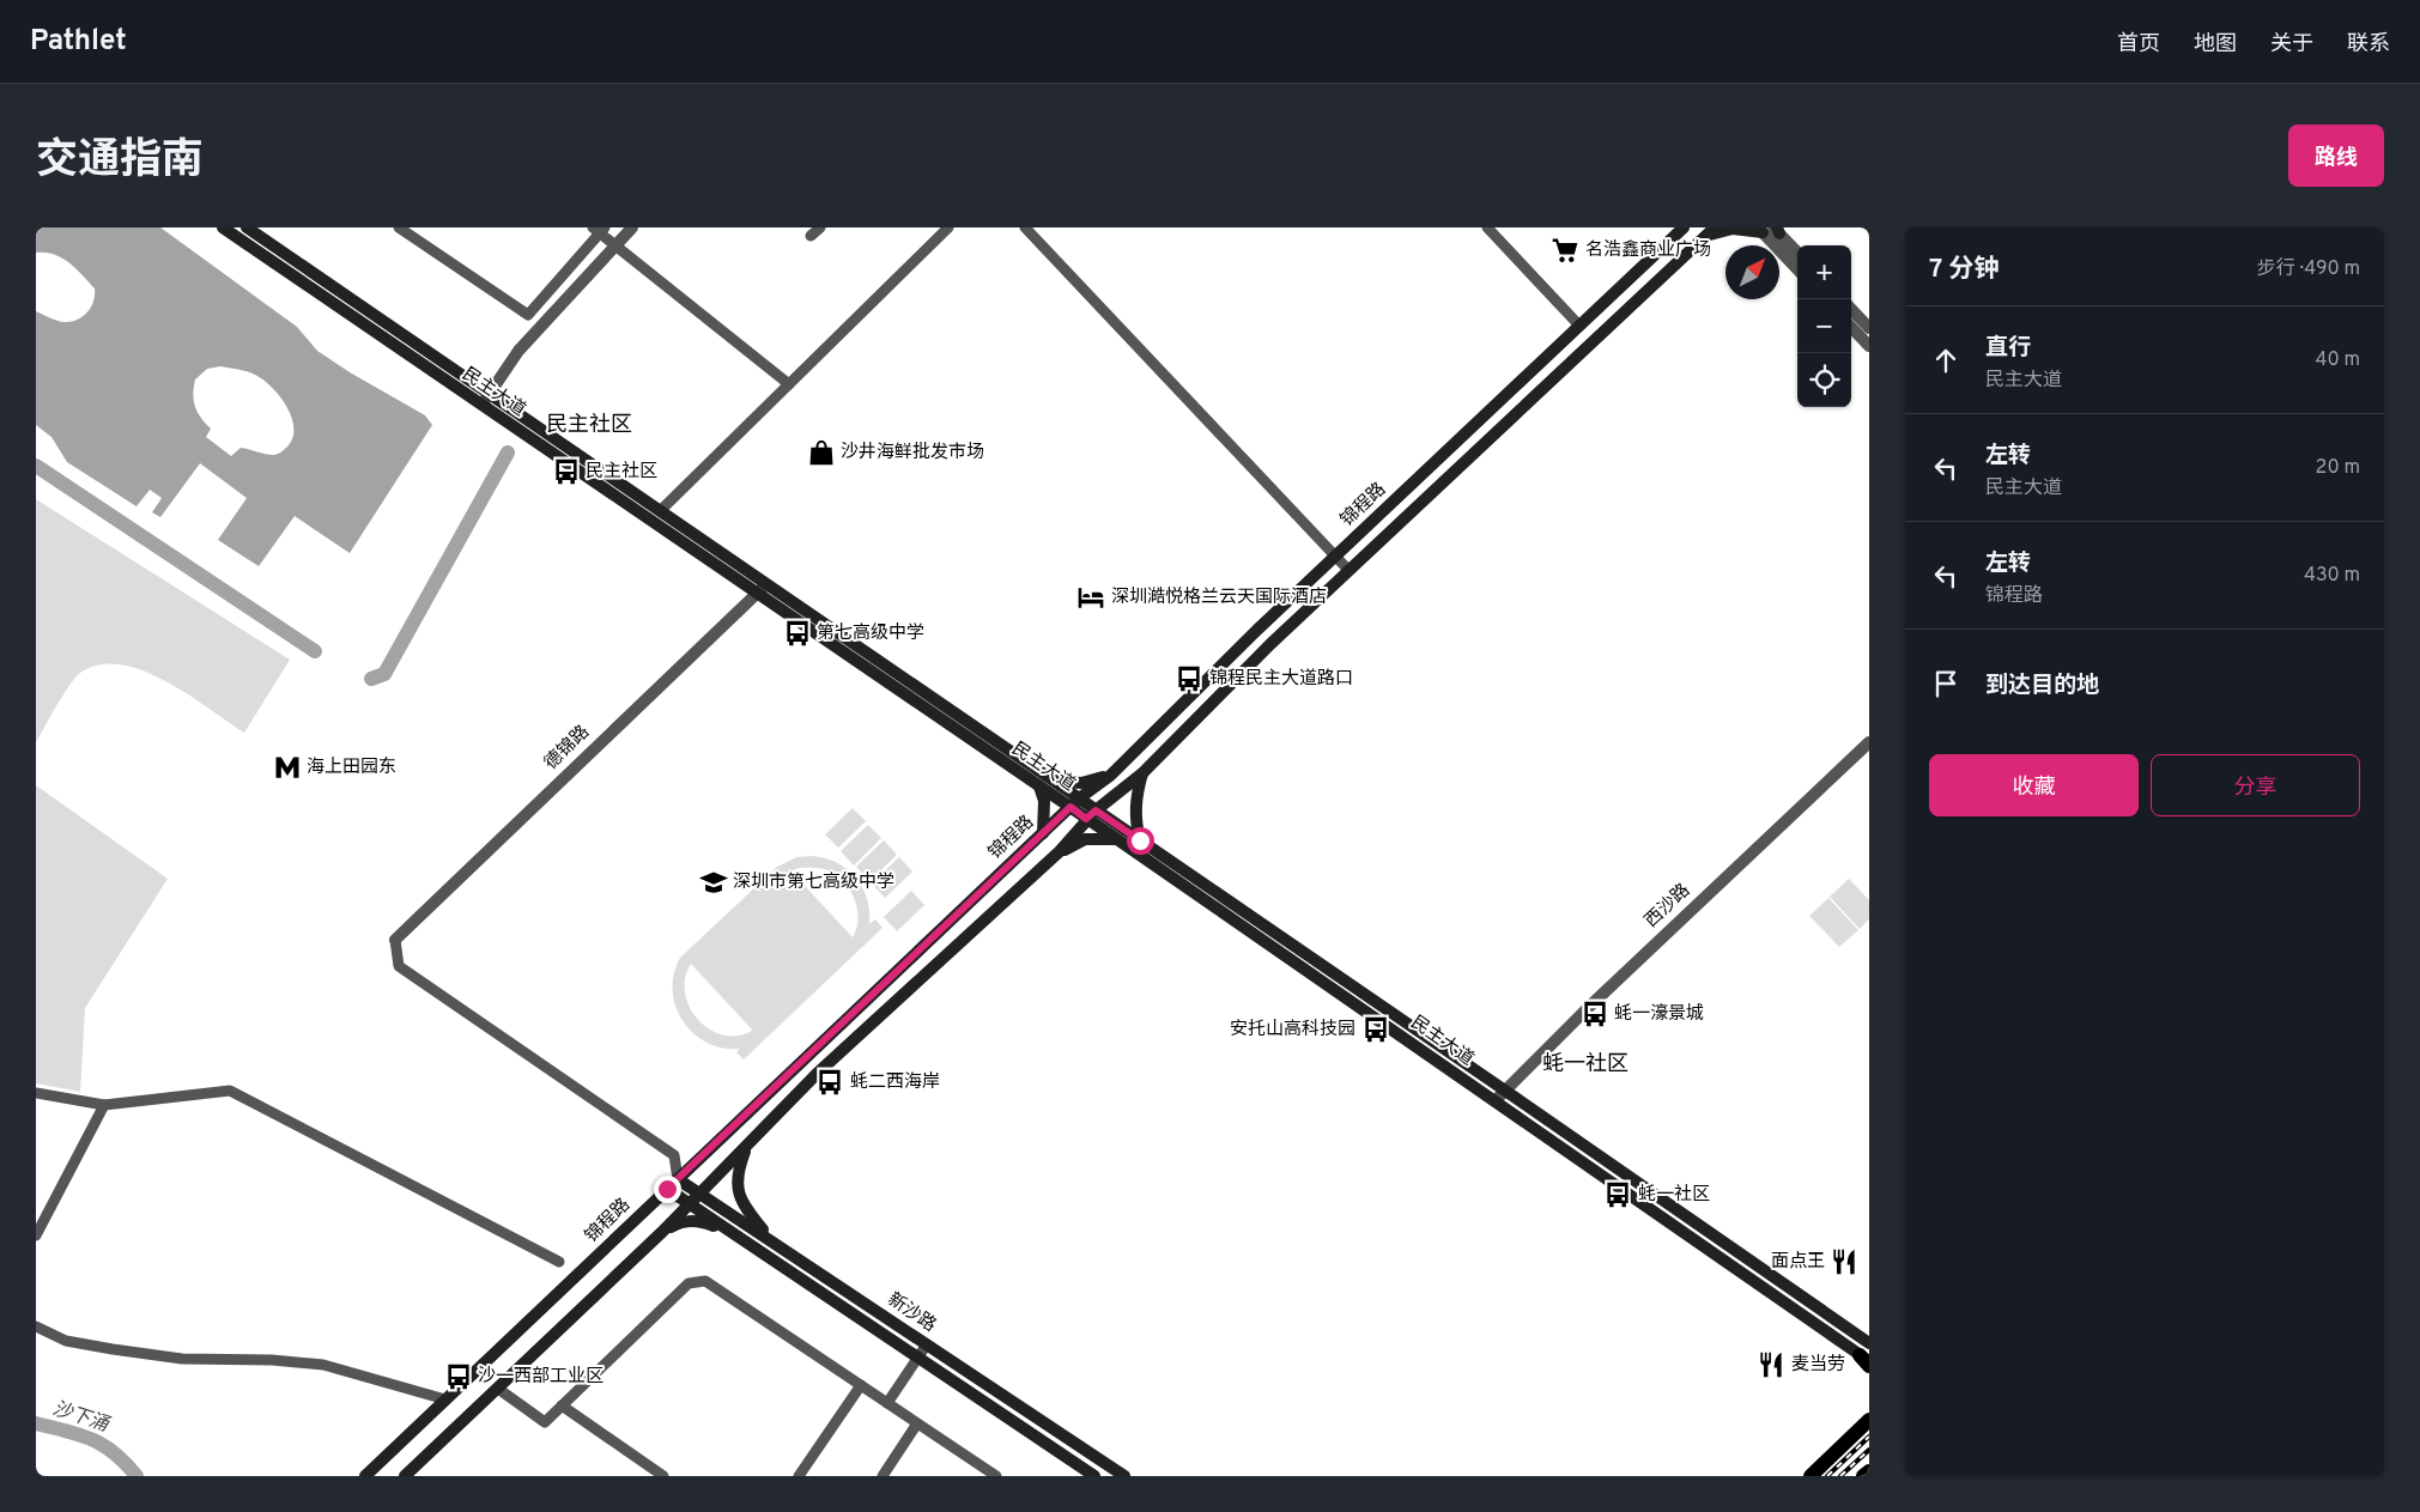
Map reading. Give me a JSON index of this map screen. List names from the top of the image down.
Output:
{
  "streets": {
    "main road": ["民主大道", "锦程路", "新沙路"],
    "street": ["德锦路", "西沙路"]
  },
  "crossings": [
    ["民主大道", "锦程路"],
    ["民主大道", "德锦路"],
    ["民主大道", "西沙路"],
    ["锦程路", "新沙路"]
  ],
  "districts": ["民主社区", "蚝一社区"],
  "water": ["沙下涌"],
  "places": {
    "supermarket": ["名浩鑫商业广场"],
    "shop": ["沙井海鲜批发市场"],
    "bus stop": [
      "民主社区",
      "第七高级中学",
      "锦程民主大道路口",
      "蚝一濠景城",
      "安托山高科技园",
      "蚝二西海岸",
      "蚝一社区",
      "沙一西部工业区"
    ],
    "hotel": ["深圳澔悦格兰云天国际酒店"],
    "metro station": ["海上田园东"],
    "school or university": ["深圳市第七高级中学"],
    "restaurant": ["面点王", "麦当劳"]
  },
  "north": "top right",
  "page": {
    "header": "Pathlet",
    "nav": [
      "首页",
      "地图",
      "关于",
      "联系"
    ],
    "title": "交通指南",
    "buttons": [
      "路线",
      ["收藏", "分享"]
    ],
    "heading": ["7 分钟", "步行 · 490 m"],
    "map_buttons": ["+", "−"],
    "list": [
      ["直行", "民主大道", "40 m"],
      ["左转", "民主大道", "20 m"],
      ["左转", "锦程路", "430 m"],
      "到达目的地"
    ]
  }
}
